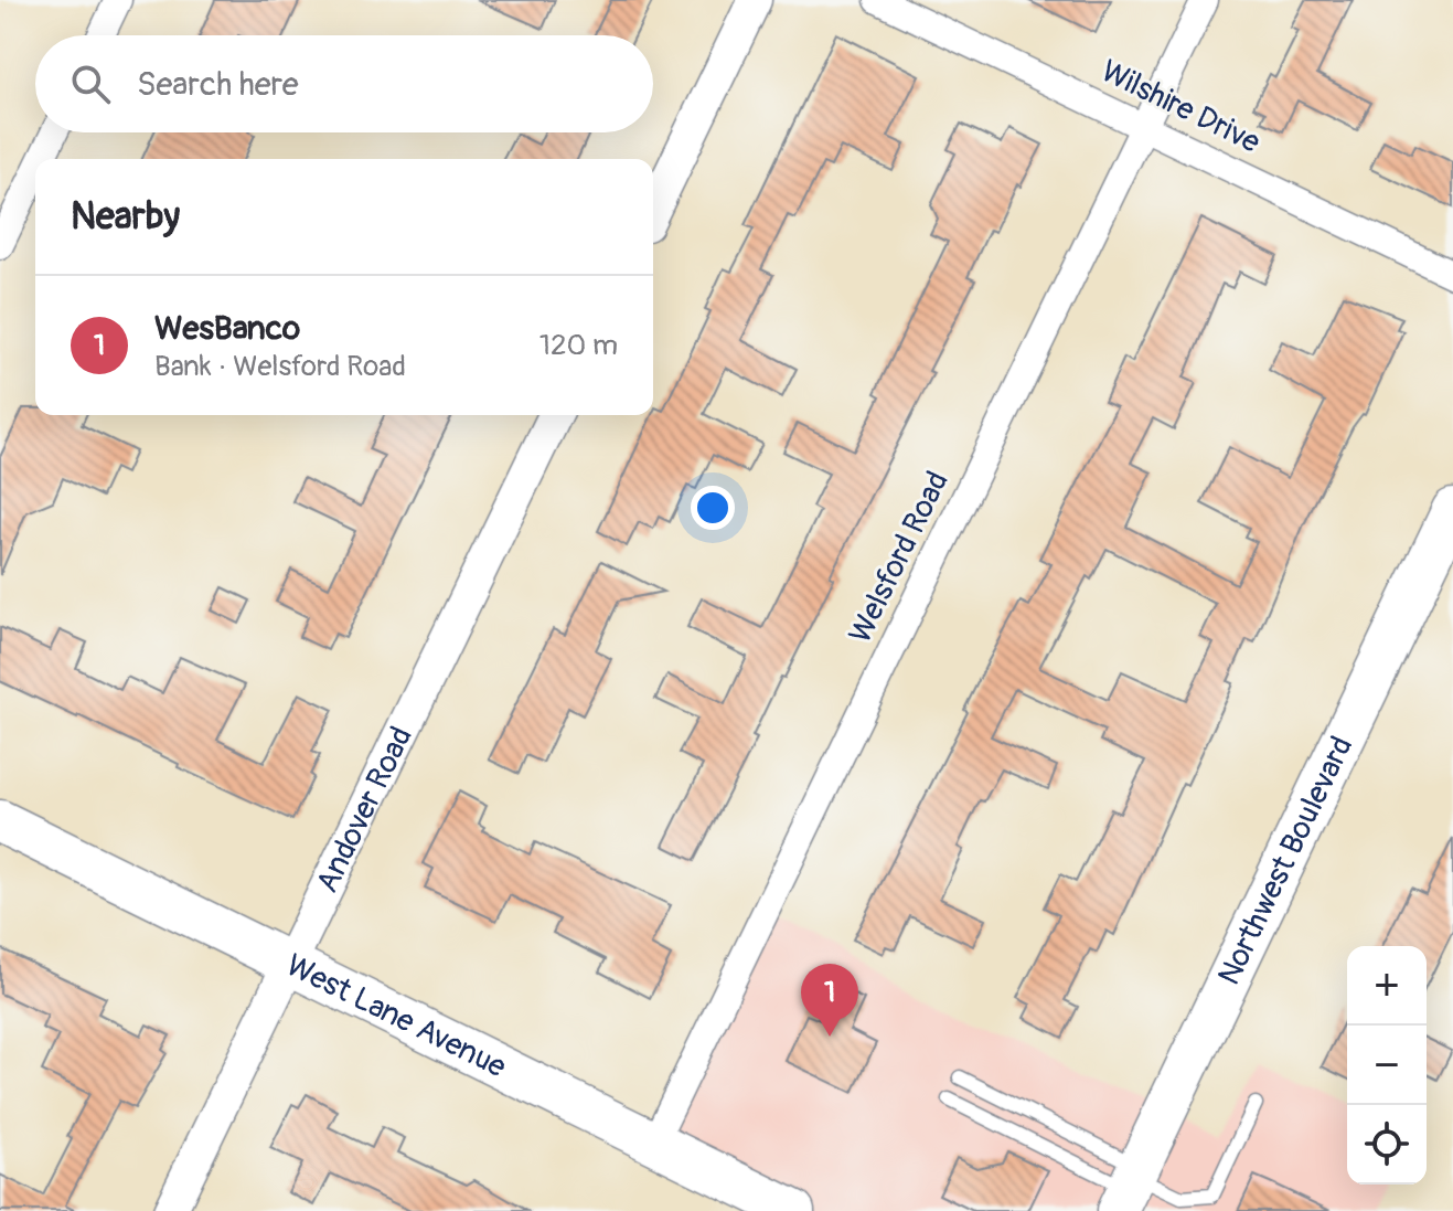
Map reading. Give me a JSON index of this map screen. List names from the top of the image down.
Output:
{
  "streets": {
    "main road": ["Northwest Boulevard", "West Lane Avenue"],
    "street": ["Wilshire Drive", "Welsford Road", "Andover Road"]
  },
  "crossings": [
    ["Wilshire Drive", "Welsford Road"],
    ["Welsford Road", "West Lane Avenue"],
    ["Andover Road", "West Lane Avenue"]
  ],
  "page": {
    "search": "Search here",
    "heading": "Nearby",
    "list": [
      {
        "mark": "1",
        "name": "WesBanco",
        "note": "Bank · Welsford Road",
        "value": "120 m"
      }
    ],
    "map_buttons": ["+", "−"],
    "pins": "1"
  }
}
